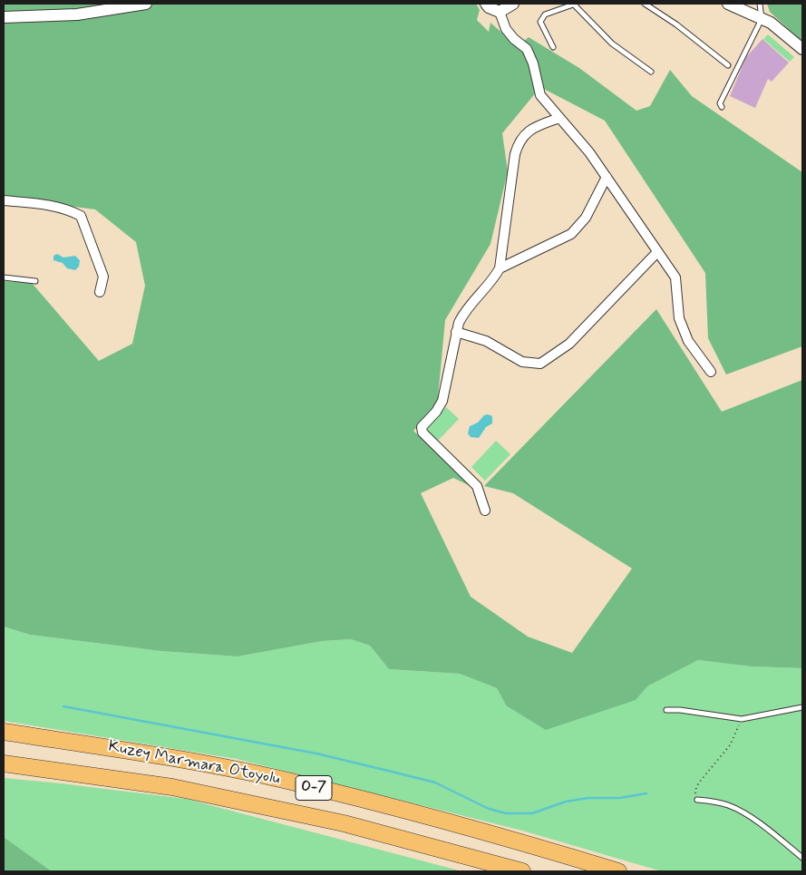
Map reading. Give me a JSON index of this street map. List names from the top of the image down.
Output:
{
  "streets": {
    "highway": ["Kuzey Marmara Otoyolu", "O-7"]
  }
}
